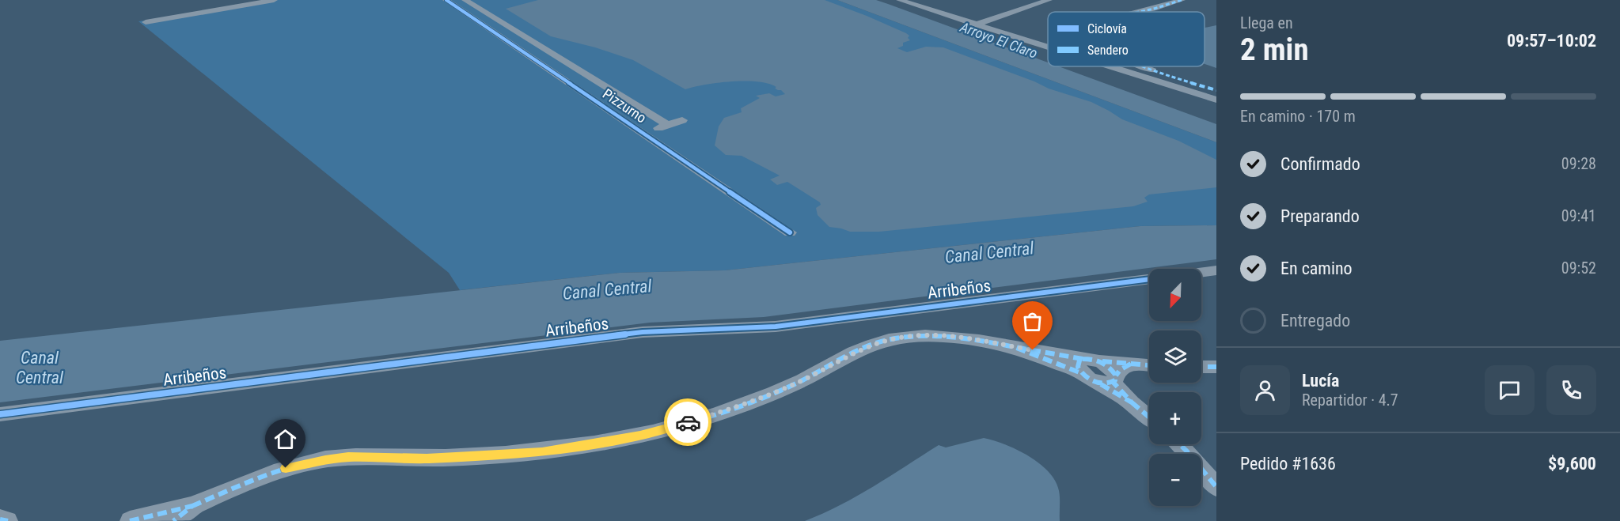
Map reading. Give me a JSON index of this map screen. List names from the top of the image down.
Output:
{
  "streets": {
    "street": ["Pizzurno", "Arribeños"]
  },
  "water": ["Arroyo El Claro", "Canal Central"],
  "legend": ["Ciclovía", "Sendero"],
  "north": "bottom left",
  "page": {
    "heading": ["2 min", "Llega en", "09:57–10:02"],
    "panel": [
      "Lucía",
      "Repartidor · 4.7",
      "Pedido #1636",
      "$9,600"
    ],
    "bar": "En camino · 170 m",
    "list": [
      ["Confirmado", "09:28"],
      ["Preparando", "09:41"],
      ["En camino", "09:52"],
      "Entregado"
    ],
    "map_buttons": ["+", "−"]
  }
}
